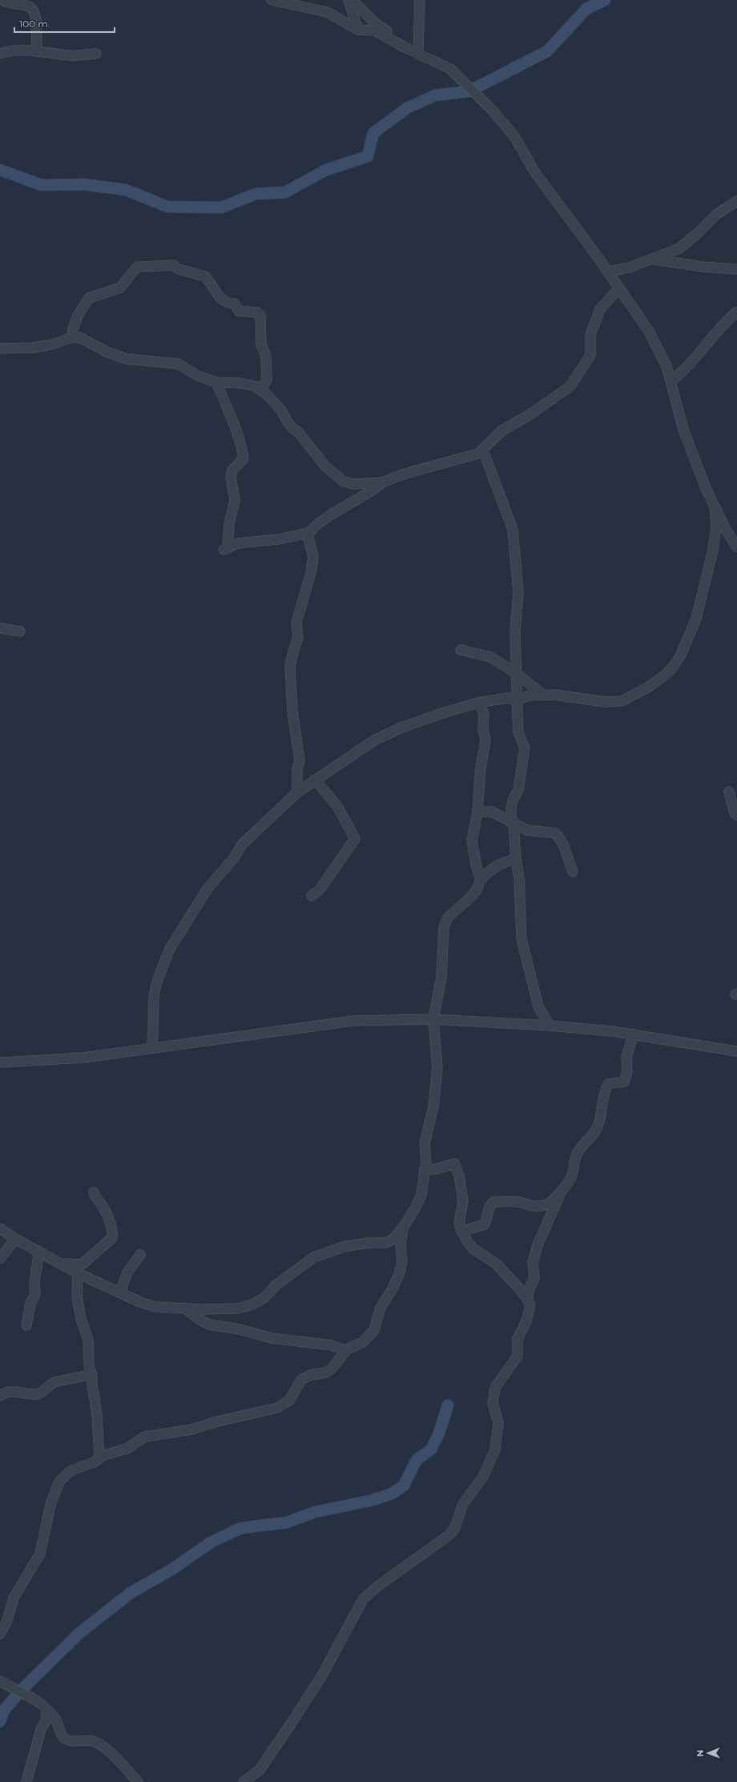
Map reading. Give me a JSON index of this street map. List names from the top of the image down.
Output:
{
  "scale_bar": "100 m",
  "north": "left"
}
